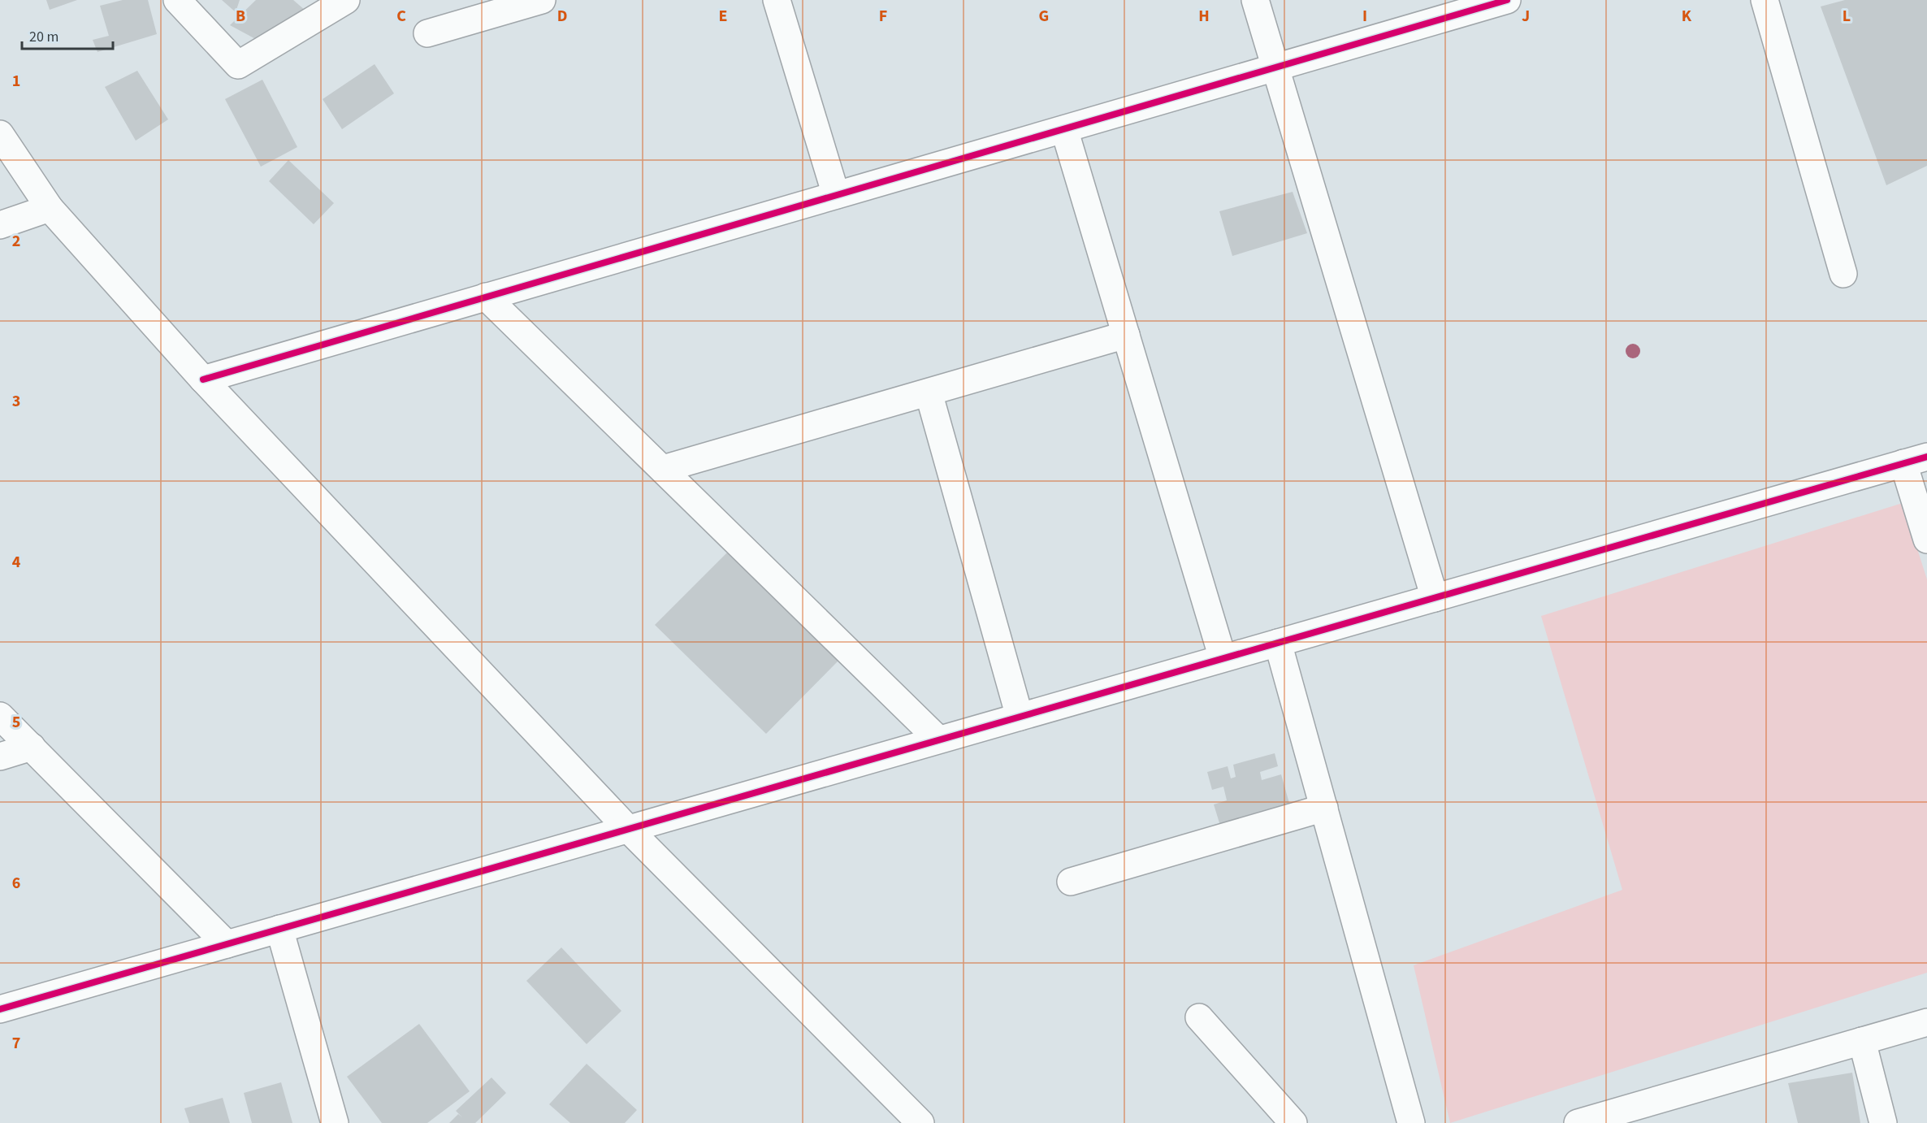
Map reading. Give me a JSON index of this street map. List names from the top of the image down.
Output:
{
  "scale_bar": "20 m",
  "grid": {
    "columns": [
      "B",
      "C",
      "D",
      "E",
      "F",
      "G",
      "H",
      "I",
      "J",
      "K",
      "L"
    ],
    "rows": [
      "1",
      "2",
      "3",
      "4",
      "5",
      "6",
      "7"
    ]
  }
}
